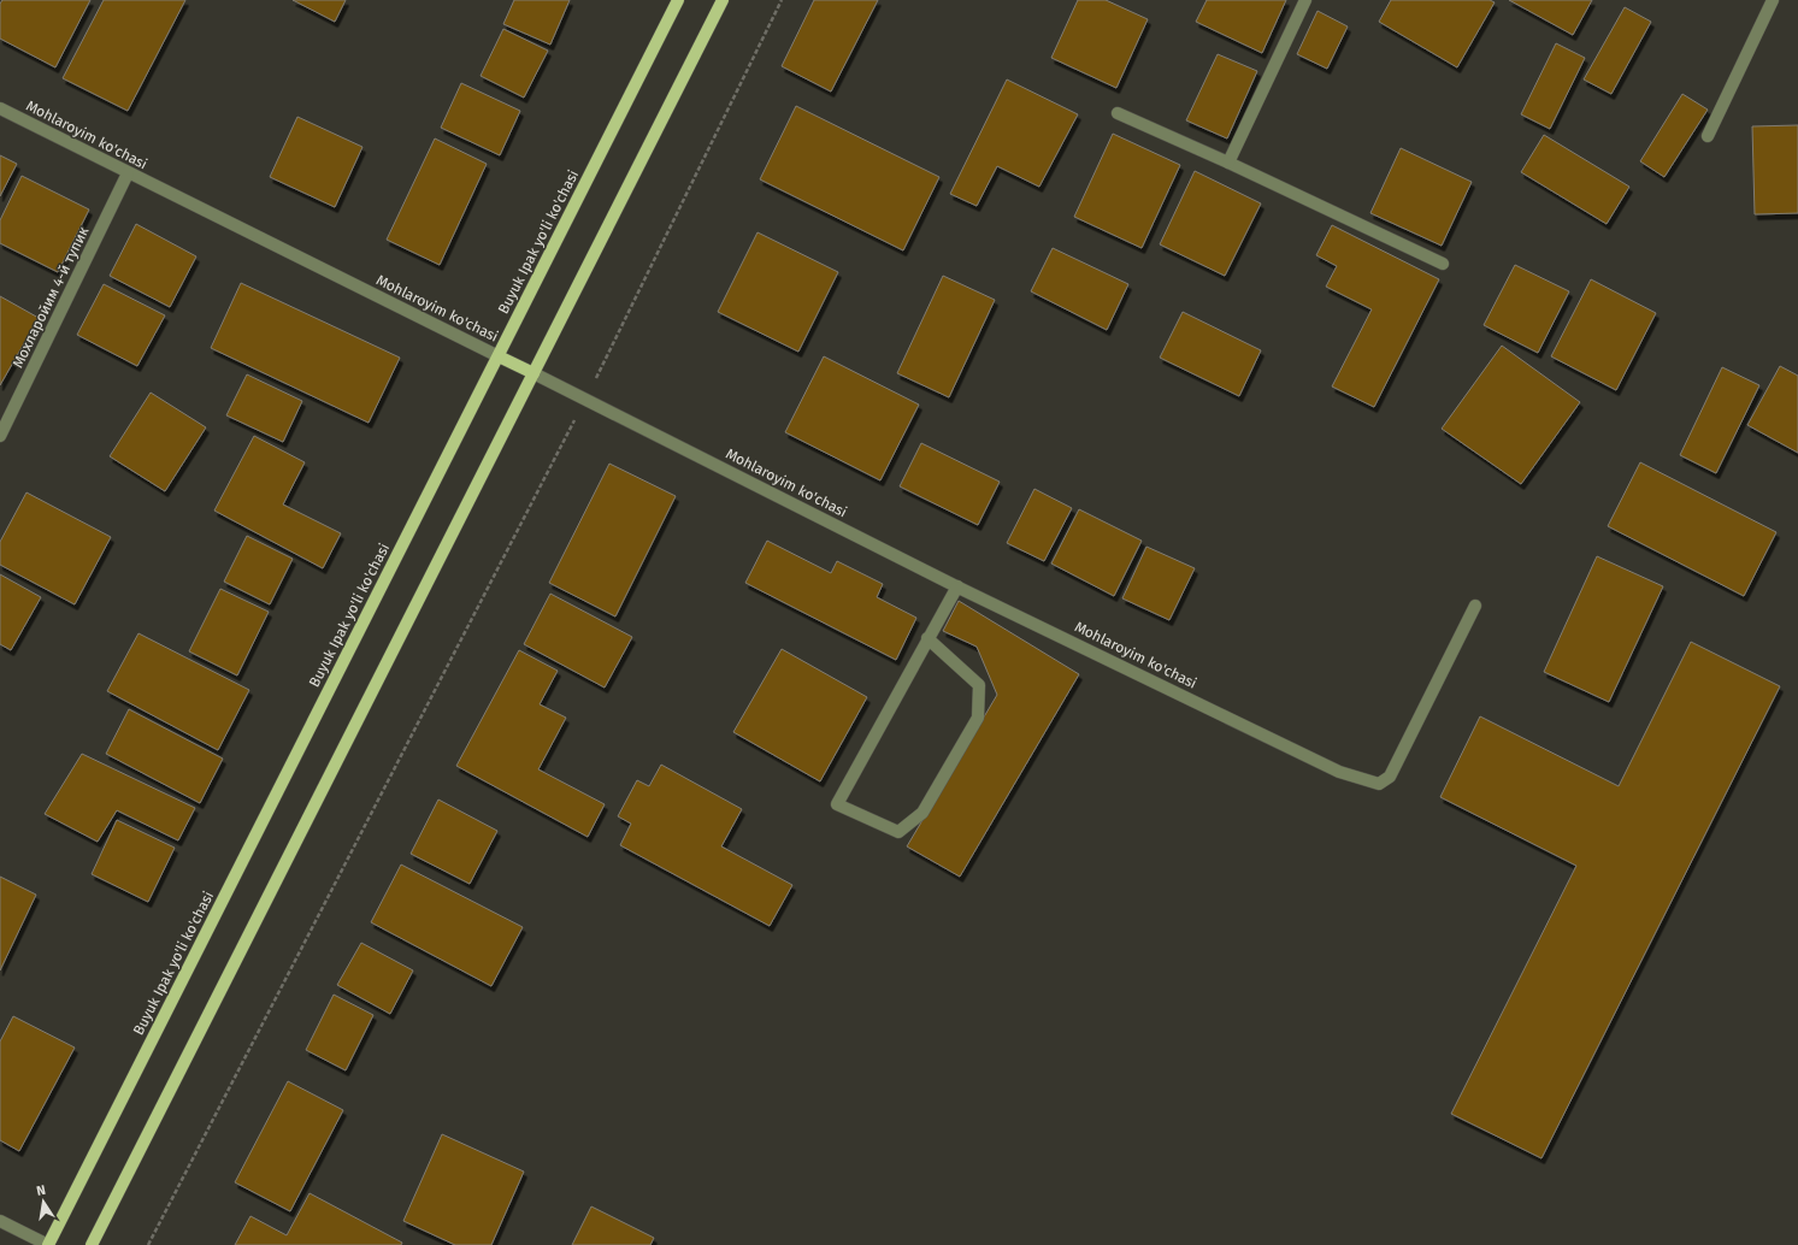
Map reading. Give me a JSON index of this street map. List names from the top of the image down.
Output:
{
  "streets": {
    "main road": ["Mohlaroyim ko'chasi", "Buyuk Ipak yo'li ko'chasi"],
    "street": ["Мохларойим 4-й тупик"]
  },
  "crossings": [
    ["Mohlaroyim ko'chasi", "Buyuk Ipak yo'li ko'chasi"],
    ["Mohlaroyim ko'chasi", "Мохларойим 4-й тупик"]
  ],
  "north": "top"
}
